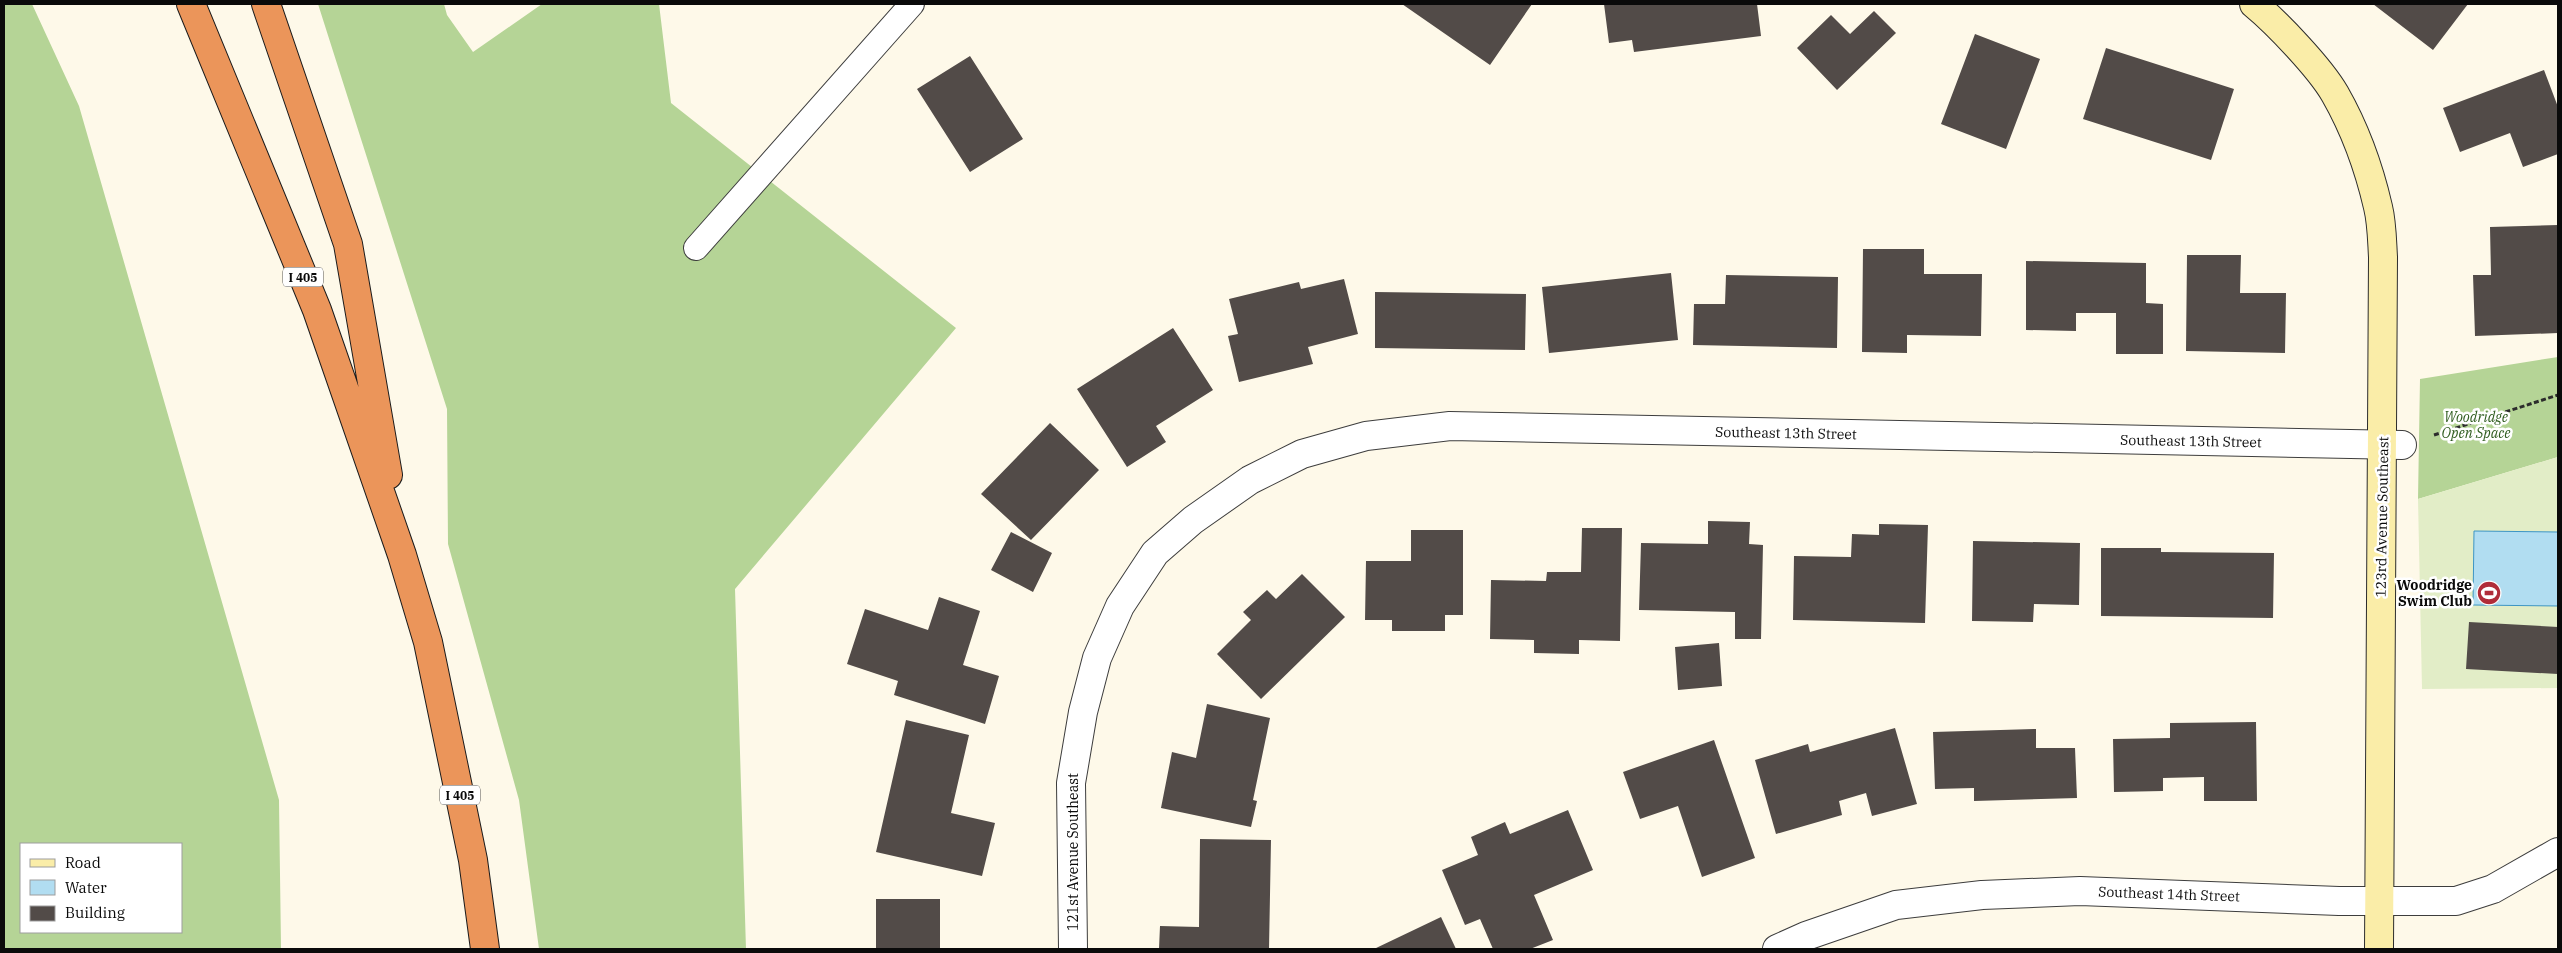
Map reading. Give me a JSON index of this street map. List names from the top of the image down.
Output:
{
  "streets": {
    "highway": ["I 405"],
    "street": [
      "Southeast 13th Street",
      "123rd Avenue Southeast",
      "121st Avenue Southeast",
      "Southeast 14th Street"
    ]
  },
  "crossings": [
    ["Southeast 13th Street", "123rd Avenue Southeast"],
    ["Southeast 13th Street", "121st Avenue Southeast"],
    ["123rd Avenue Southeast", "Southeast 14th Street"]
  ],
  "parks": ["Woodridge Open Space"],
  "places": {
    "sports": ["Woodridge Swim Club"]
  },
  "legend": ["Road", "Water", "Building"]
}
